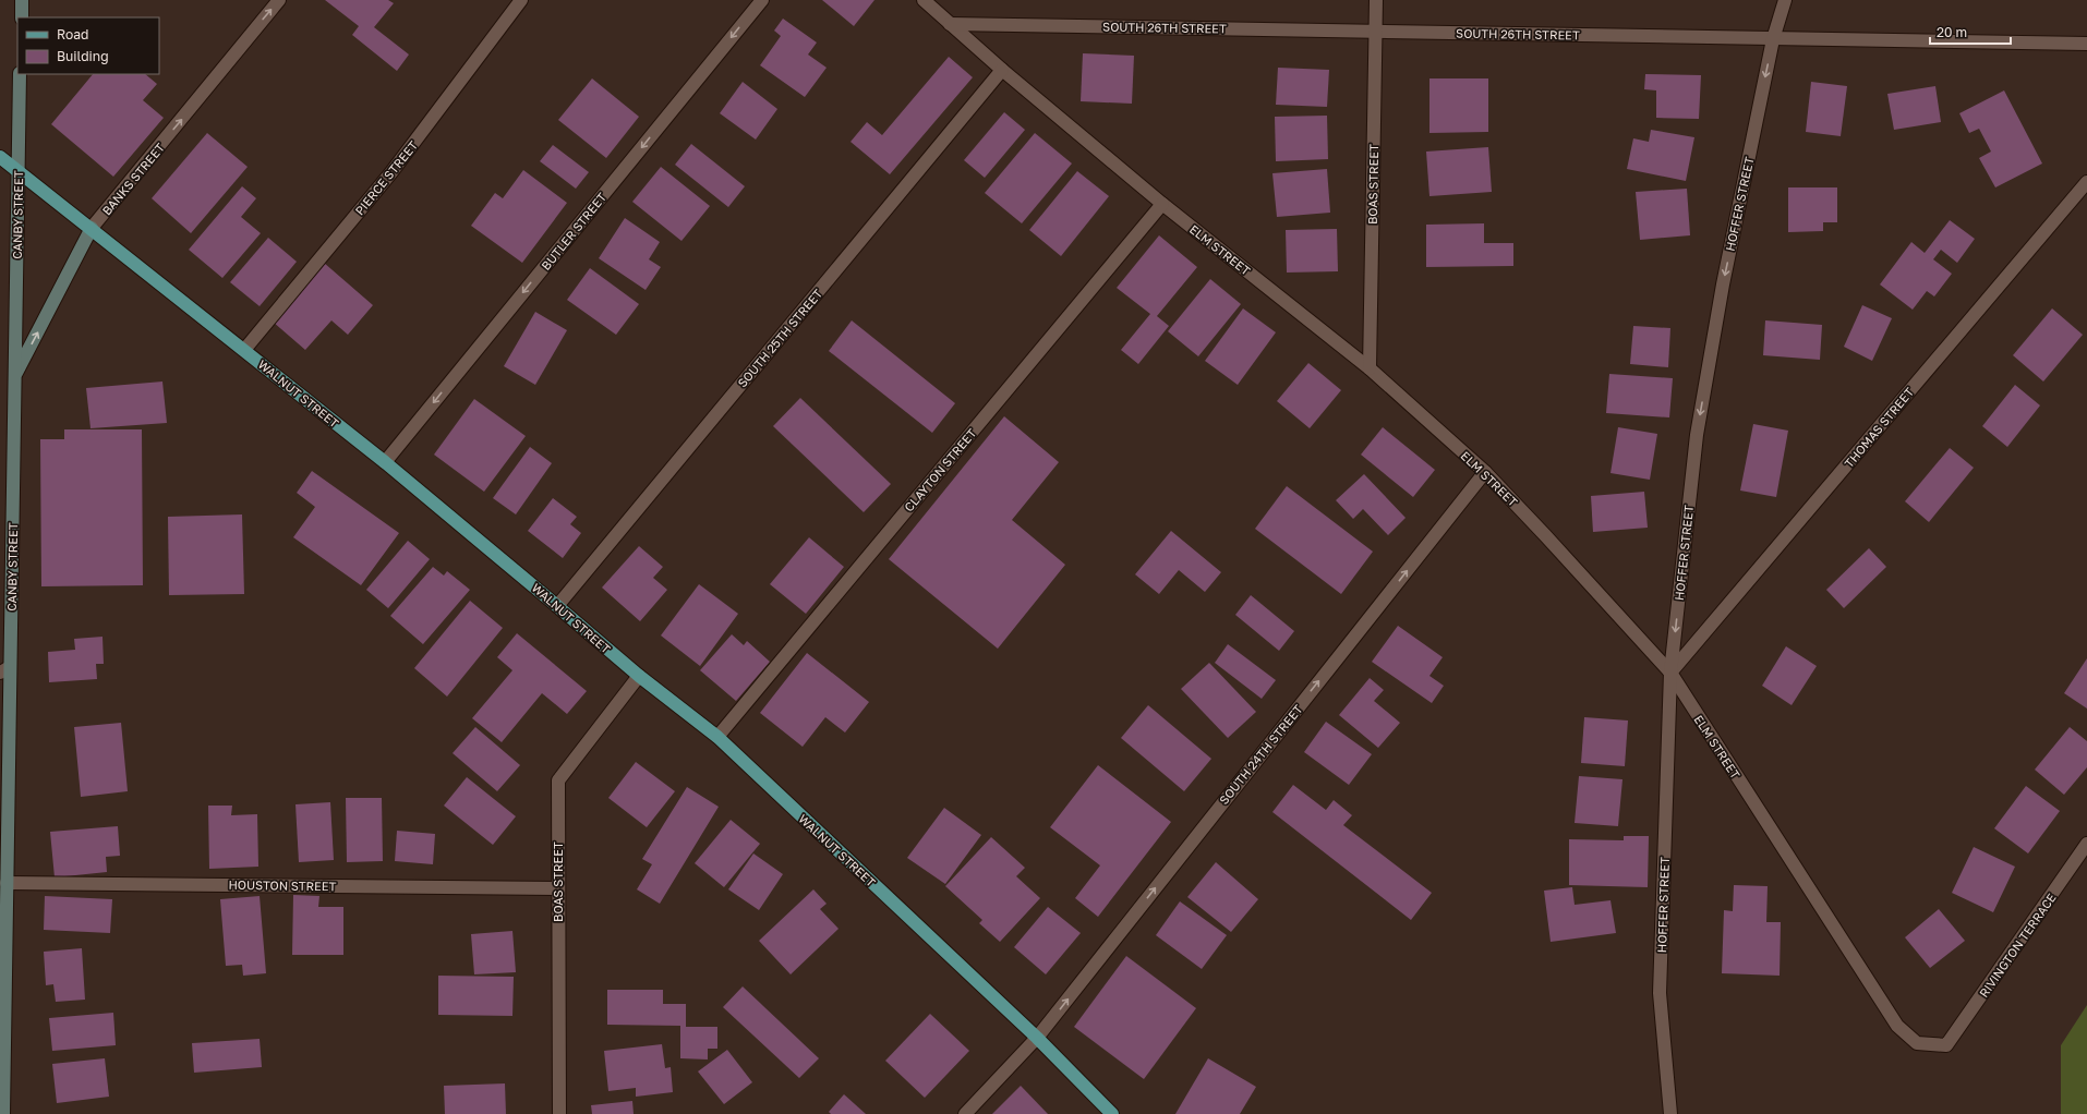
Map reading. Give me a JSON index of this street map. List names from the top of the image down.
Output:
{
  "streets": {
    "main road": ["BANKS STREET", "CANBY STREET", "WALNUT STREET"],
    "street": [
      "SOUTH 26TH STREET",
      "PIERCE STREET",
      "BOAS STREET",
      "HOFFER STREET",
      "BUTLER STREET",
      "ELM STREET",
      "SOUTH 25TH STREET",
      "THOMAS STREET",
      "CLAYTON STREET",
      "SOUTH 24TH STREET",
      "HOUSTON STREET",
      "RIVINGTON TERRACE"
    ]
  },
  "crossings": [
    ["SOUTH 26TH STREET", "BOAS STREET"],
    ["SOUTH 26TH STREET", "HOFFER STREET"],
    ["SOUTH 26TH STREET", "ELM STREET"],
    ["PIERCE STREET", "WALNUT STREET"],
    ["BANKS STREET", "CANBY STREET"],
    ["BANKS STREET", "WALNUT STREET"],
    ["BOAS STREET", "ELM STREET"],
    ["BOAS STREET", "WALNUT STREET"],
    ["BOAS STREET", "HOUSTON STREET"],
    ["HOFFER STREET", "ELM STREET"],
    ["HOFFER STREET", "THOMAS STREET"],
    ["CANBY STREET", "WALNUT STREET"],
    ["CANBY STREET", "HOUSTON STREET"],
    ["BUTLER STREET", "WALNUT STREET"],
    ["ELM STREET", "SOUTH 25TH STREET"],
    ["ELM STREET", "THOMAS STREET"],
    ["ELM STREET", "CLAYTON STREET"],
    ["ELM STREET", "SOUTH 24TH STREET"],
    ["ELM STREET", "RIVINGTON TERRACE"],
    ["SOUTH 25TH STREET", "WALNUT STREET"],
    ["WALNUT STREET", "CLAYTON STREET"],
    ["WALNUT STREET", "SOUTH 24TH STREET"]
  ],
  "one_way": [
    "BANKS STREET",
    "HOFFER STREET",
    "BUTLER STREET",
    "SOUTH 24TH STREET"
  ],
  "legend": ["Road", "Building"],
  "scale_bar": "20 m"
}
